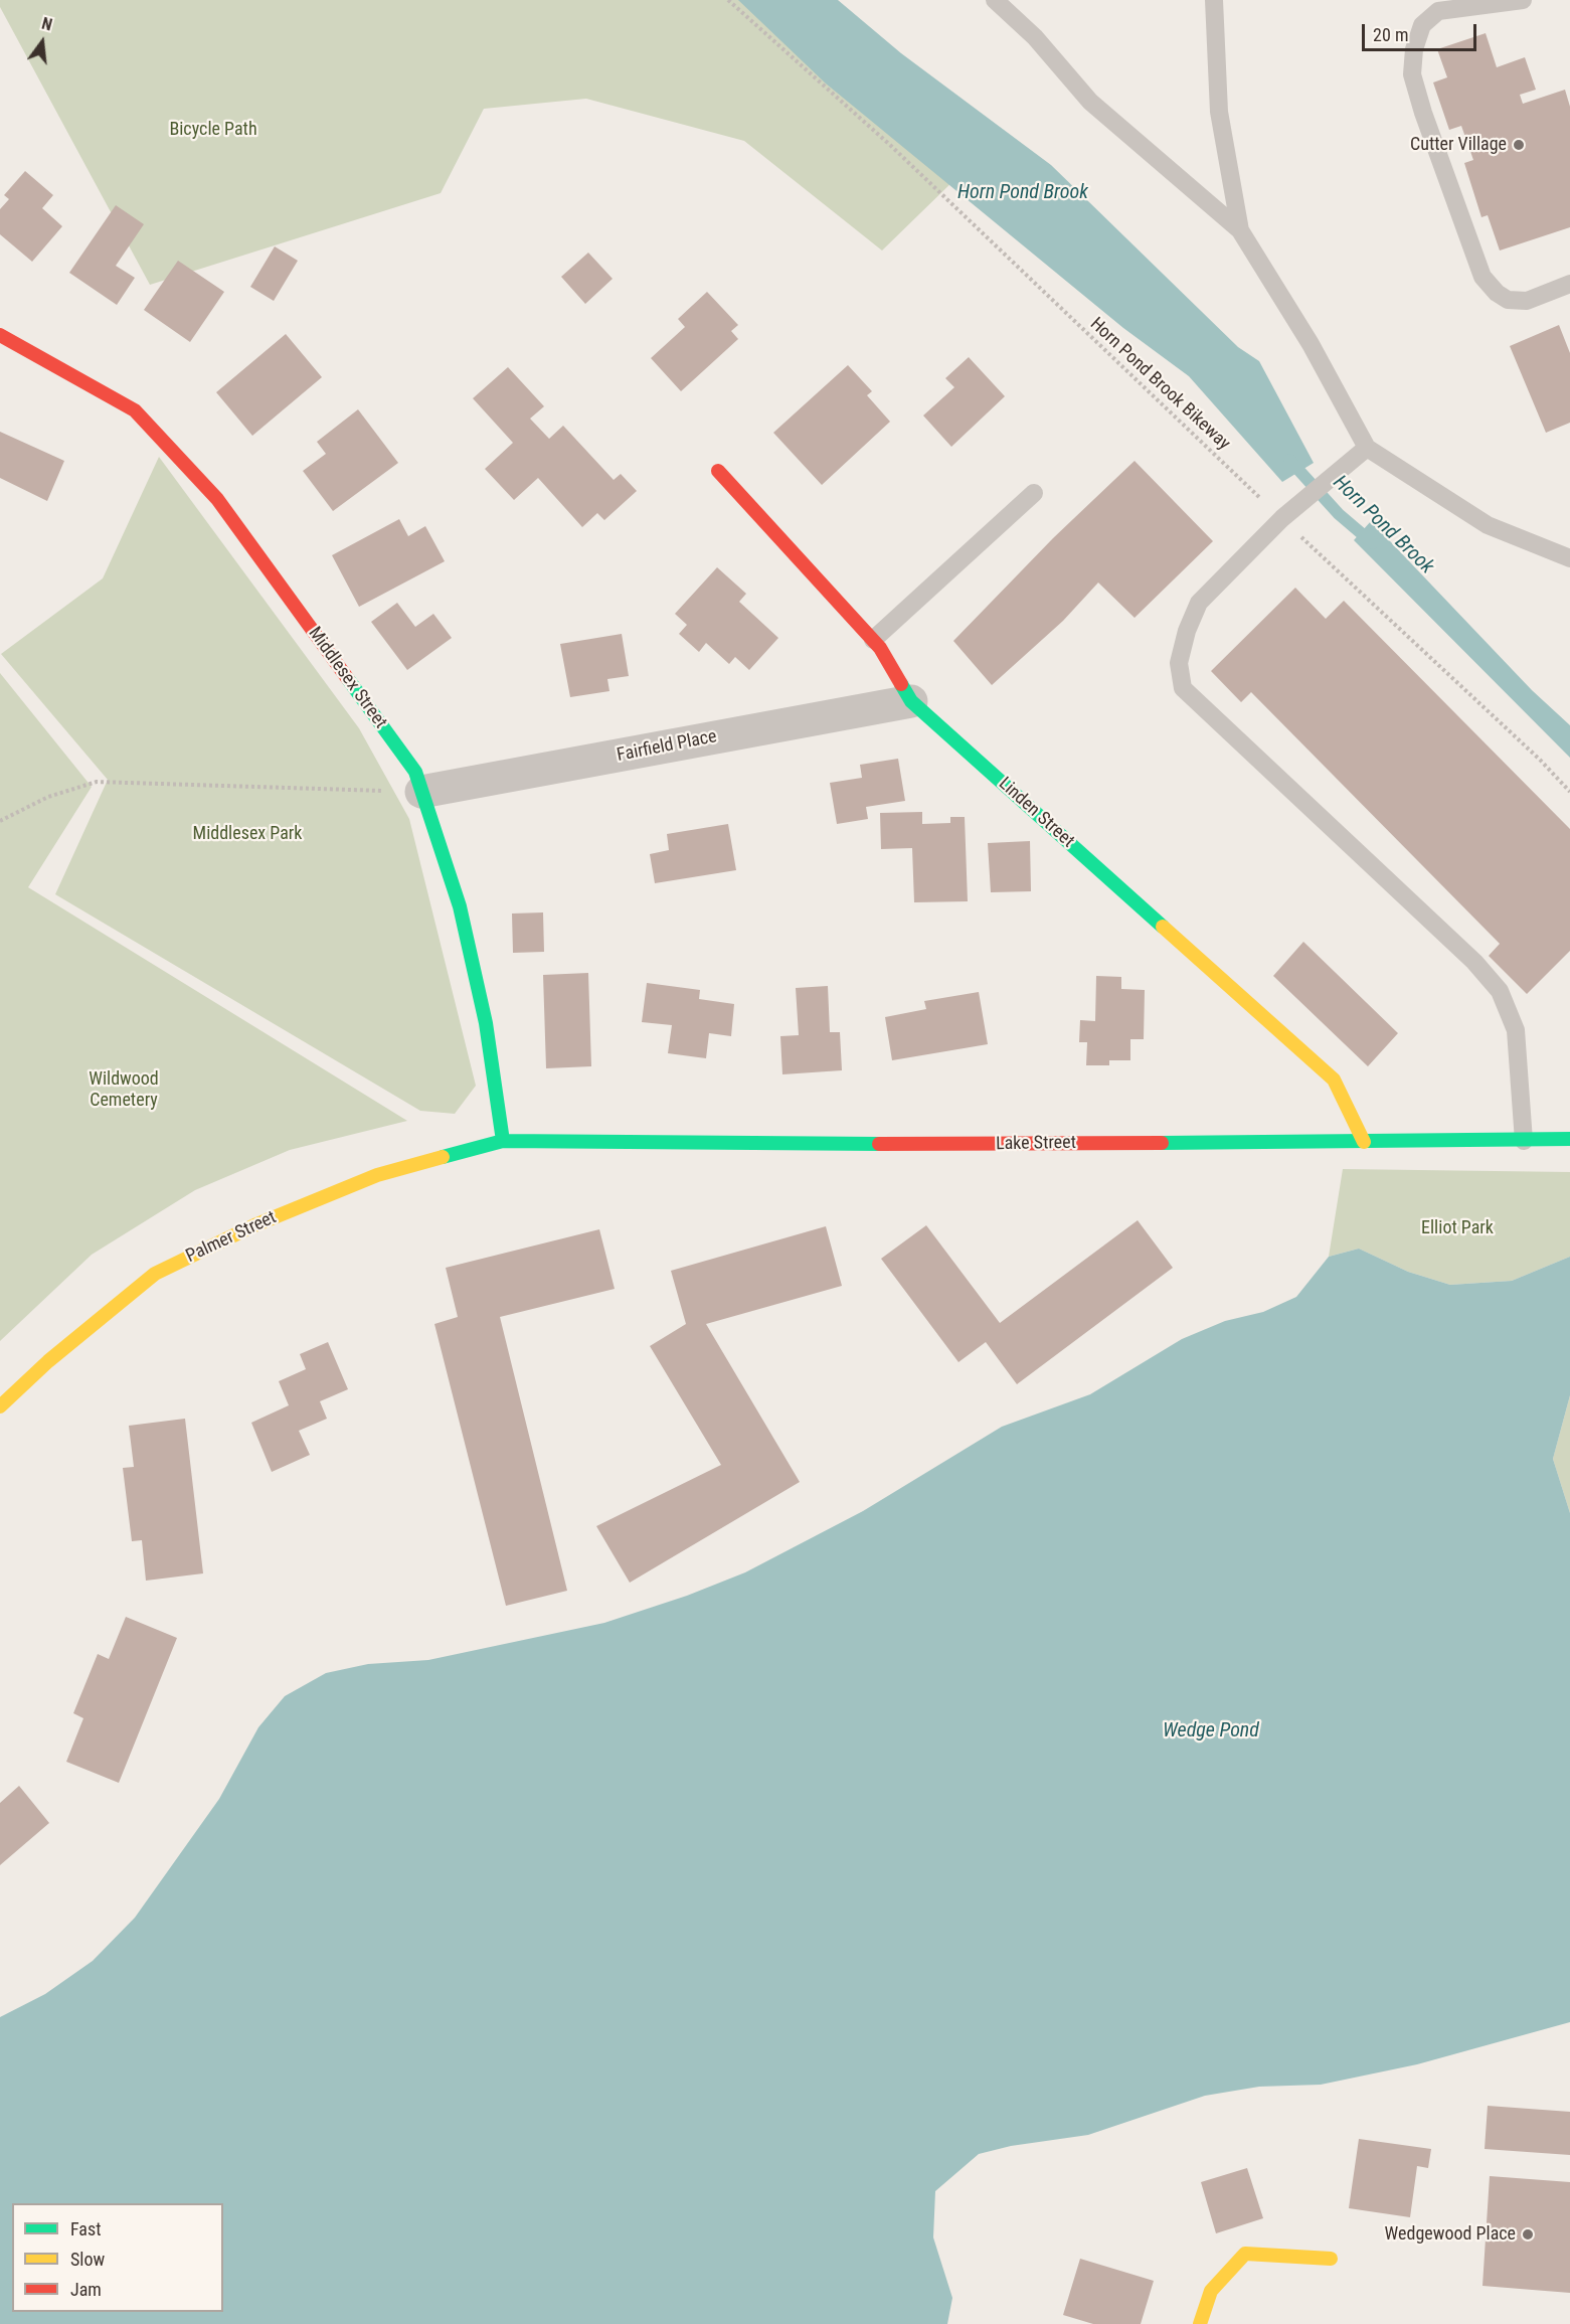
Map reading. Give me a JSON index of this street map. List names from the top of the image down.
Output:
{
  "streets": {
    "street": [
      "Middlesex Street",
      "Fairfield Place",
      "Linden Street",
      "Lake Street",
      "Palmer Street"
    ],
    "path": ["Horn Pond Brook Bikeway"]
  },
  "crossings": [
    ["Middlesex Street", "Fairfield Place"],
    ["Middlesex Street", "Lake Street"],
    ["Middlesex Street", "Palmer Street"],
    ["Fairfield Place", "Linden Street"],
    ["Linden Street", "Lake Street"],
    ["Lake Street", "Palmer Street"]
  ],
  "water": ["Horn Pond Brook", "Wedge Pond"],
  "parks": [
    "Bicycle Path",
    "Middlesex Park",
    "Wildwood Cemetery",
    "Elliot Park"
  ],
  "places": ["Cutter Village", "Wedgewood Place"],
  "legend": ["Fast", "Slow", "Jam"],
  "scale_bar": "20 m",
  "north": "top"
}
